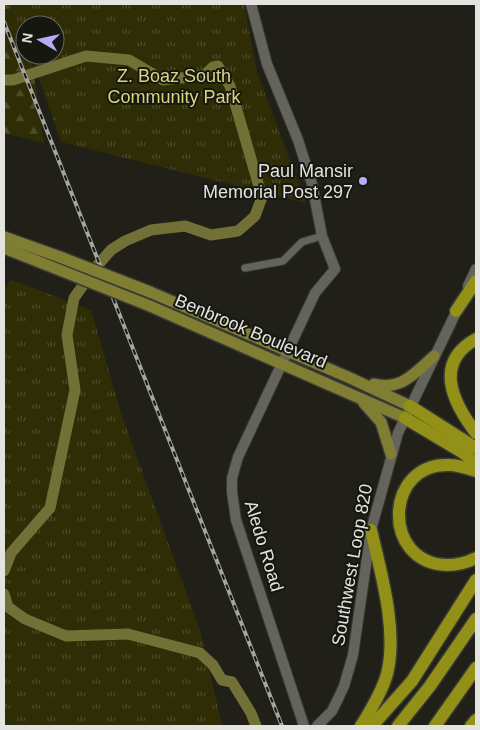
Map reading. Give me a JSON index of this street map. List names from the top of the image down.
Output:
{
  "streets": {
    "highway": ["Benbrook Boulevard"],
    "street": ["Aledo Road", "Southwest Loop 820"]
  },
  "crossings": [
    ["Benbrook Boulevard", "Aledo Road"],
    ["Benbrook Boulevard", "Southwest Loop 820"]
  ],
  "parks": ["Z. Boaz South Community Park"],
  "places": ["Paul Mansir Memorial Post 297"],
  "north": "left"
}
